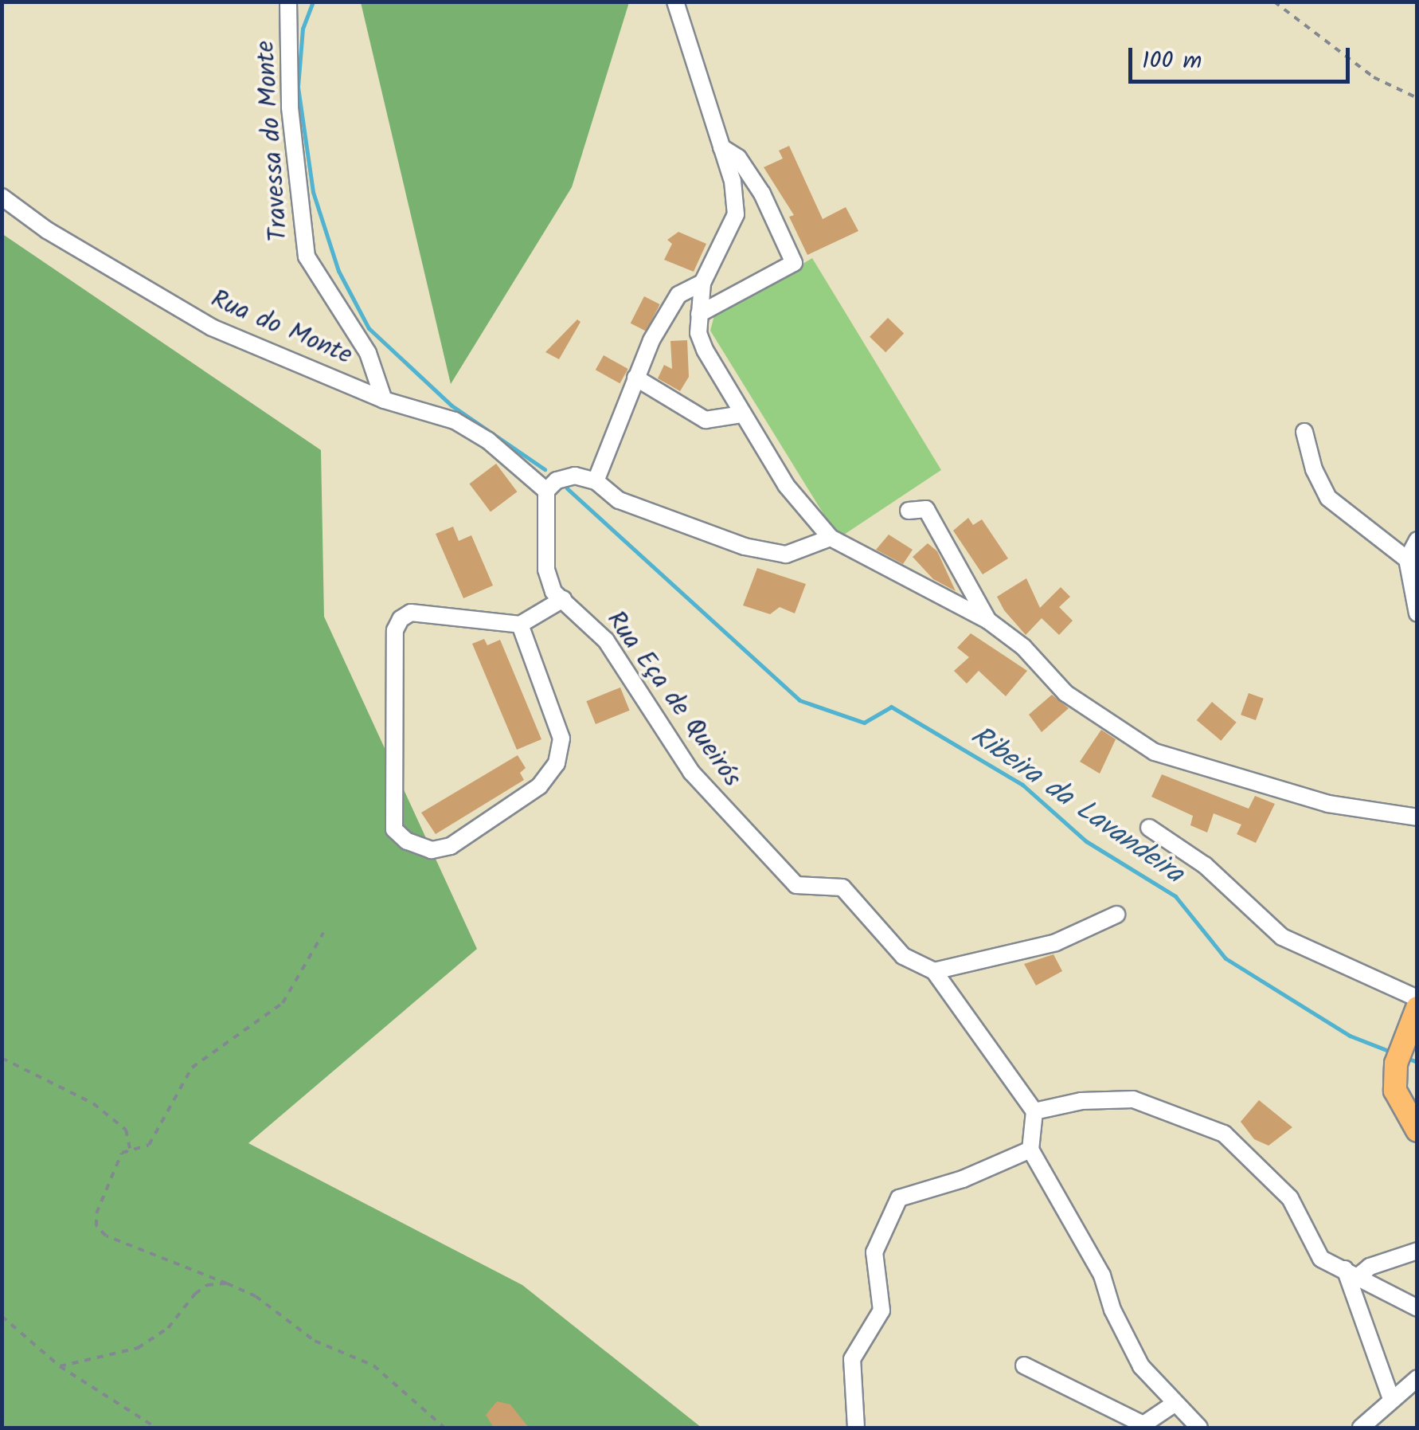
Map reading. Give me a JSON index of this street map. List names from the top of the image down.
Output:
{
  "streets": {
    "street": ["Travessa do Monte", "Rua do Monte", "Rua Eça de Queirós"]
  },
  "crossings": [
    ["Travessa do Monte", "Rua do Monte"],
    ["Rua do Monte", "Rua Eça de Queirós"]
  ],
  "water": ["Ribeira da Lavandeira"],
  "scale_bar": "100 m"
}
